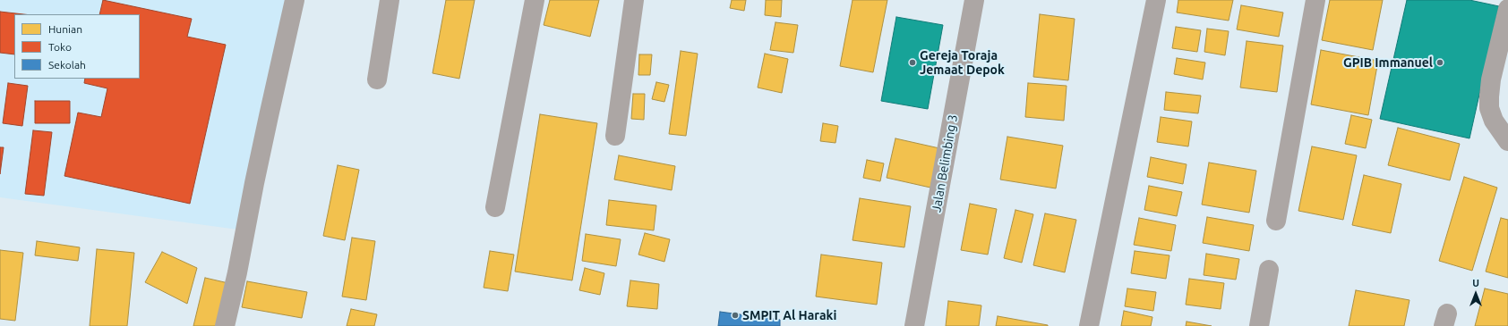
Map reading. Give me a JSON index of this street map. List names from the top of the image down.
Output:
{
  "streets": {
    "street": ["Jalan Belimbing 3"]
  },
  "places": ["Gereja Toraja Jemaat Depok", "GPIB Immanuel", "SMPIT Al Haraki"],
  "legend": ["Hunian", "Toko", "Sekolah"],
  "north": "top"
}
